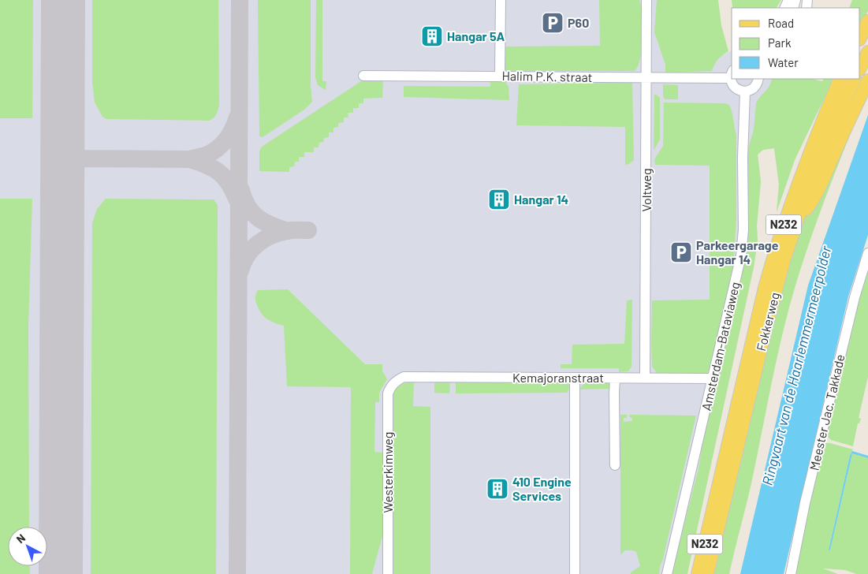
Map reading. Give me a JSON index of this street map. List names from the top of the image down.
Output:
{
  "streets": {
    "main road": ["N232", "Fokkerweg"],
    "street": [
      "Halim P.K. straat",
      "Voltweg",
      "Amsterdam-Bataviaweg",
      "Kemajoranstraat",
      "Meester Jac. Takkade",
      "Westerkimweg"
    ]
  },
  "crossings": [
    ["Halim P.K. straat", "Voltweg"],
    ["Voltweg", "Kemajoranstraat"],
    ["N232", "Fokkerweg"],
    ["Amsterdam-Bataviaweg", "Kemajoranstraat"],
    ["Kemajoranstraat", "Westerkimweg"]
  ],
  "water": ["Ringvaart van de Haarlemmermeerpolder"],
  "places": {
    "parking": ["P60", "Parkeergarage Hangar 14"],
    "building": ["Hangar 5A", "Hangar 14", "410 Engine Services"]
  },
  "legend": ["Road", "Park", "Water"],
  "north": "top left"
}
